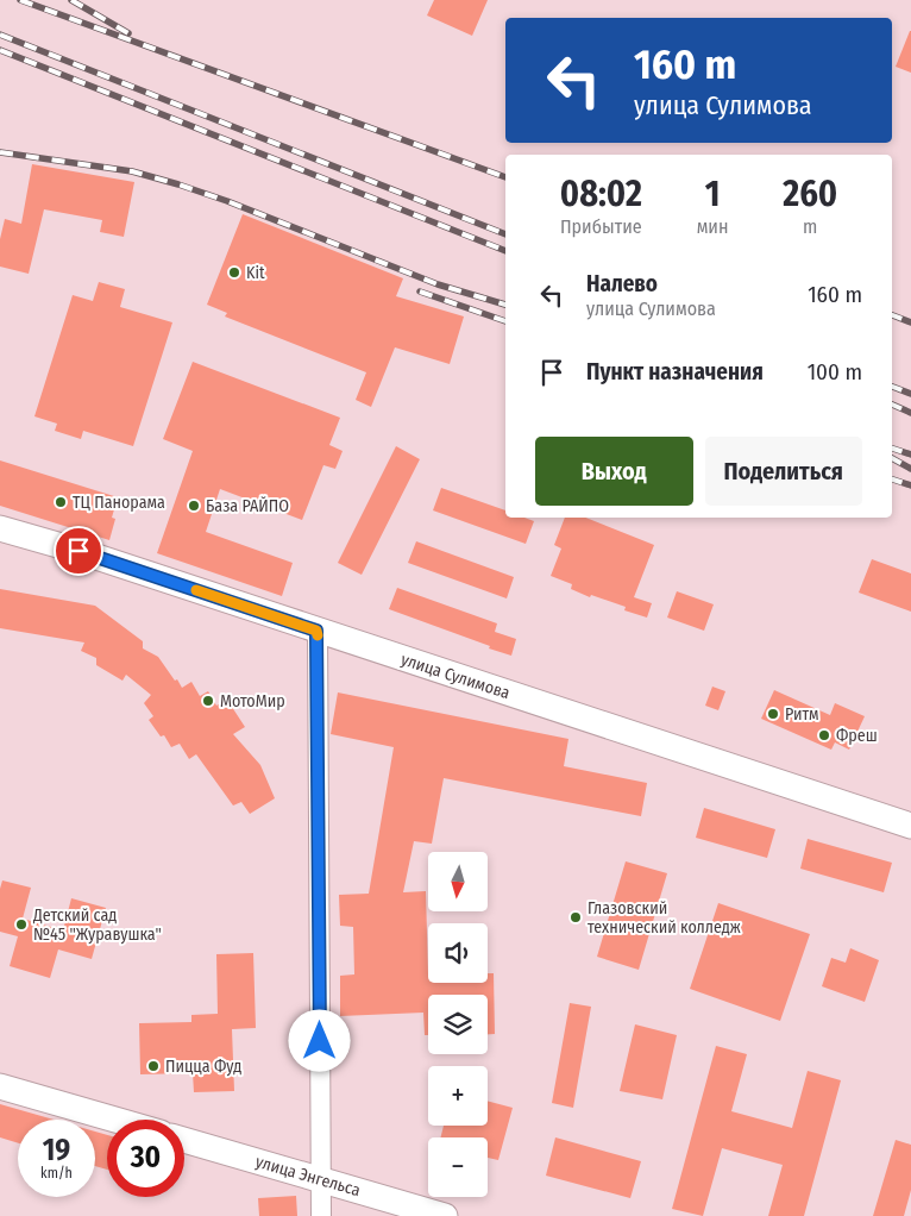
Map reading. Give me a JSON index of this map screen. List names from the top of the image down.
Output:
{
  "streets": {
    "main road": ["улица Сулимова", "улица Энгельса"]
  },
  "places": [
    "Kit",
    "ТЦ Панорама",
    "База РАЙПО",
    "МотоМир",
    "Ритм",
    "Фреш",
    "Глазовский технический колледж",
    "Детский сад №45 \"Журавушка\"",
    "Пицца Фуд"
  ],
  "north": "bottom",
  "page": {
    "turn": ["160 m", "улица Сулимова"],
    "eta": [
      "08:02",
      "Прибытие",
      "1",
      "мин",
      "260",
      "m"
    ],
    "list": [
      {
        "name": "Налево",
        "note": "улица Сулимова",
        "value": "160 m"
      },
      {
        "name": "Пункт назначения",
        "value": "100 m"
      }
    ],
    "buttons": ["Выход", "Поделиться"],
    "map_buttons": ["+", "−"],
    "speed": "19 km/h",
    "limit": "30"
  }
}
